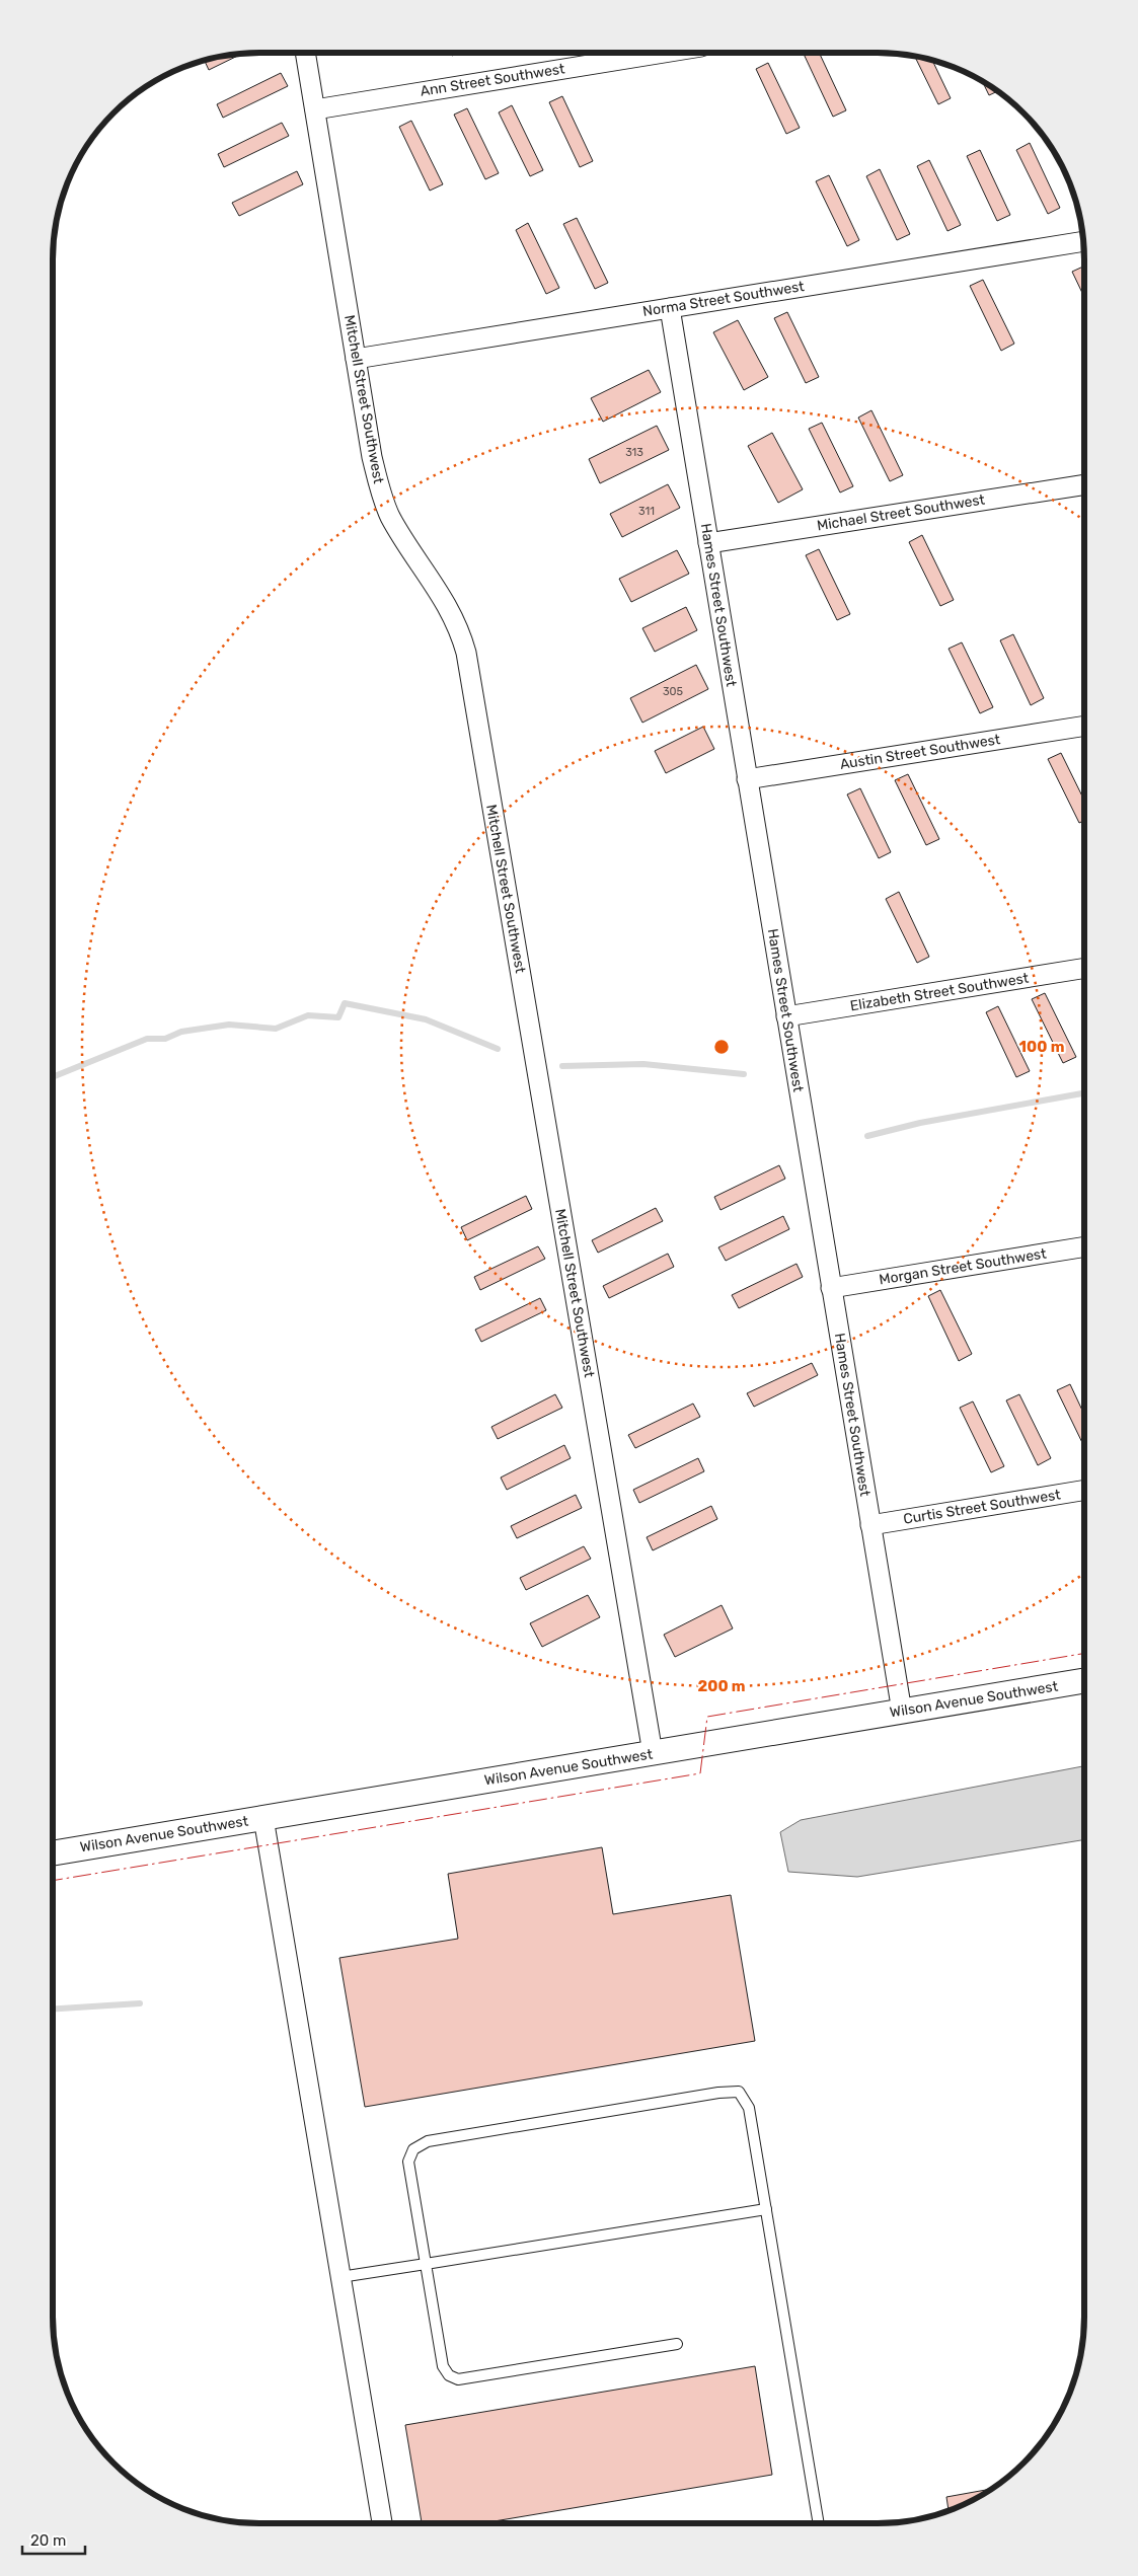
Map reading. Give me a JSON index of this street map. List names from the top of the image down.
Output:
{
  "streets": {
    "street": [
      "Ann Street Southwest",
      "Norma Street Southwest",
      "Mitchell Street Southwest",
      "Michael Street Southwest",
      "Hames Street Southwest",
      "Austin Street Southwest",
      "Elizabeth Street Southwest",
      "Morgan Street Southwest",
      "Curtis Street Southwest",
      "Wilson Avenue Southwest"
    ]
  },
  "crossings": [
    ["Ann Street Southwest", "Mitchell Street Southwest"],
    ["Norma Street Southwest", "Mitchell Street Southwest"],
    ["Norma Street Southwest", "Hames Street Southwest"],
    ["Mitchell Street Southwest", "Wilson Avenue Southwest"],
    ["Michael Street Southwest", "Hames Street Southwest"],
    ["Hames Street Southwest", "Austin Street Southwest"],
    ["Hames Street Southwest", "Elizabeth Street Southwest"],
    ["Hames Street Southwest", "Morgan Street Southwest"],
    ["Hames Street Southwest", "Curtis Street Southwest"],
    ["Hames Street Southwest", "Wilson Avenue Southwest"]
  ],
  "house_numbers": ["313", "311", "305"],
  "scale_bar": "20 m",
  "rings": ["100 m", "200 m"]
}
